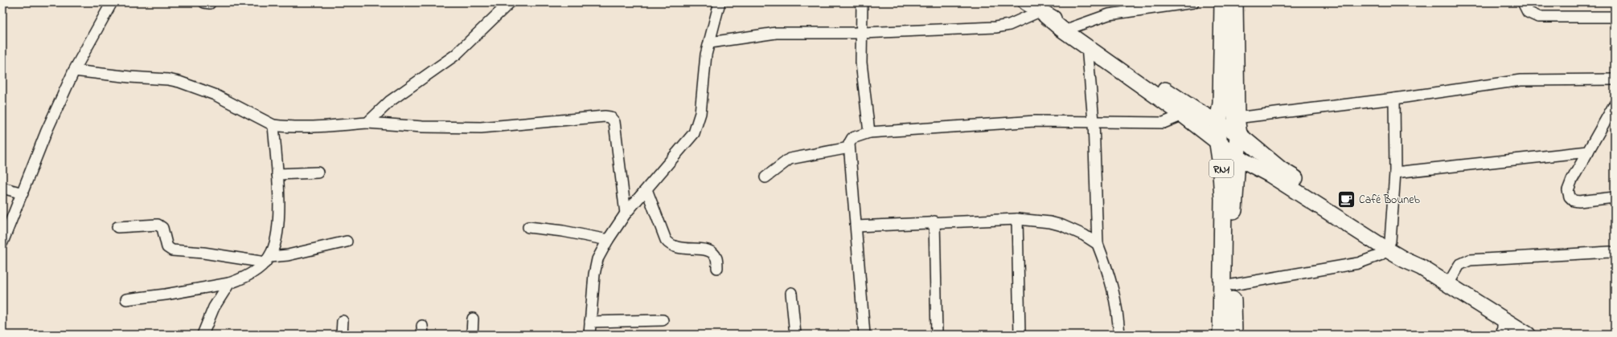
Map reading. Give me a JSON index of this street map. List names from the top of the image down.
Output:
{
  "streets": {
    "main road": ["RN1"]
  },
  "places": {
    "cafe": ["Café Bouneb"]
  }
}
